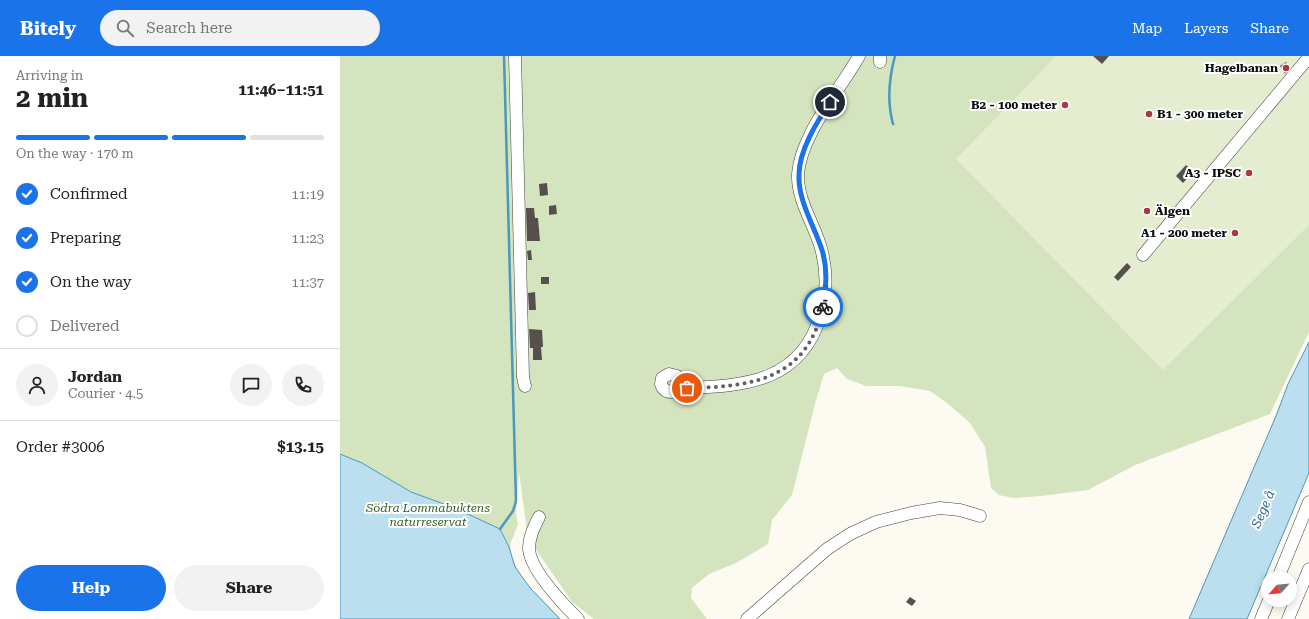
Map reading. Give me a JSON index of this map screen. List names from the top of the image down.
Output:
{
  "water": ["Sege å"],
  "parks": ["Södra Lommabuktens naturreservat"],
  "places": [
    "Hagelbanan",
    "B2 - 100 meter",
    "B1 - 300 meter",
    "A3 - IPSC",
    "Älgen",
    "A1 - 200 meter"
  ],
  "north": "bottom left",
  "page": {
    "header": "Bitely",
    "search": "Search here",
    "nav": ["Map", "Layers", "Share"],
    "heading": ["2 min", "Arriving in", "11:46–11:51"],
    "panel": [
      "Jordan",
      "Courier · 4.5",
      "Order #3006",
      "$13.15"
    ],
    "bar": "On the way · 170 m",
    "list": [
      ["Confirmed", "11:19"],
      ["Preparing", "11:23"],
      ["On the way", "11:37"],
      "Delivered"
    ],
    "buttons": ["Help", "Share"]
  }
}
